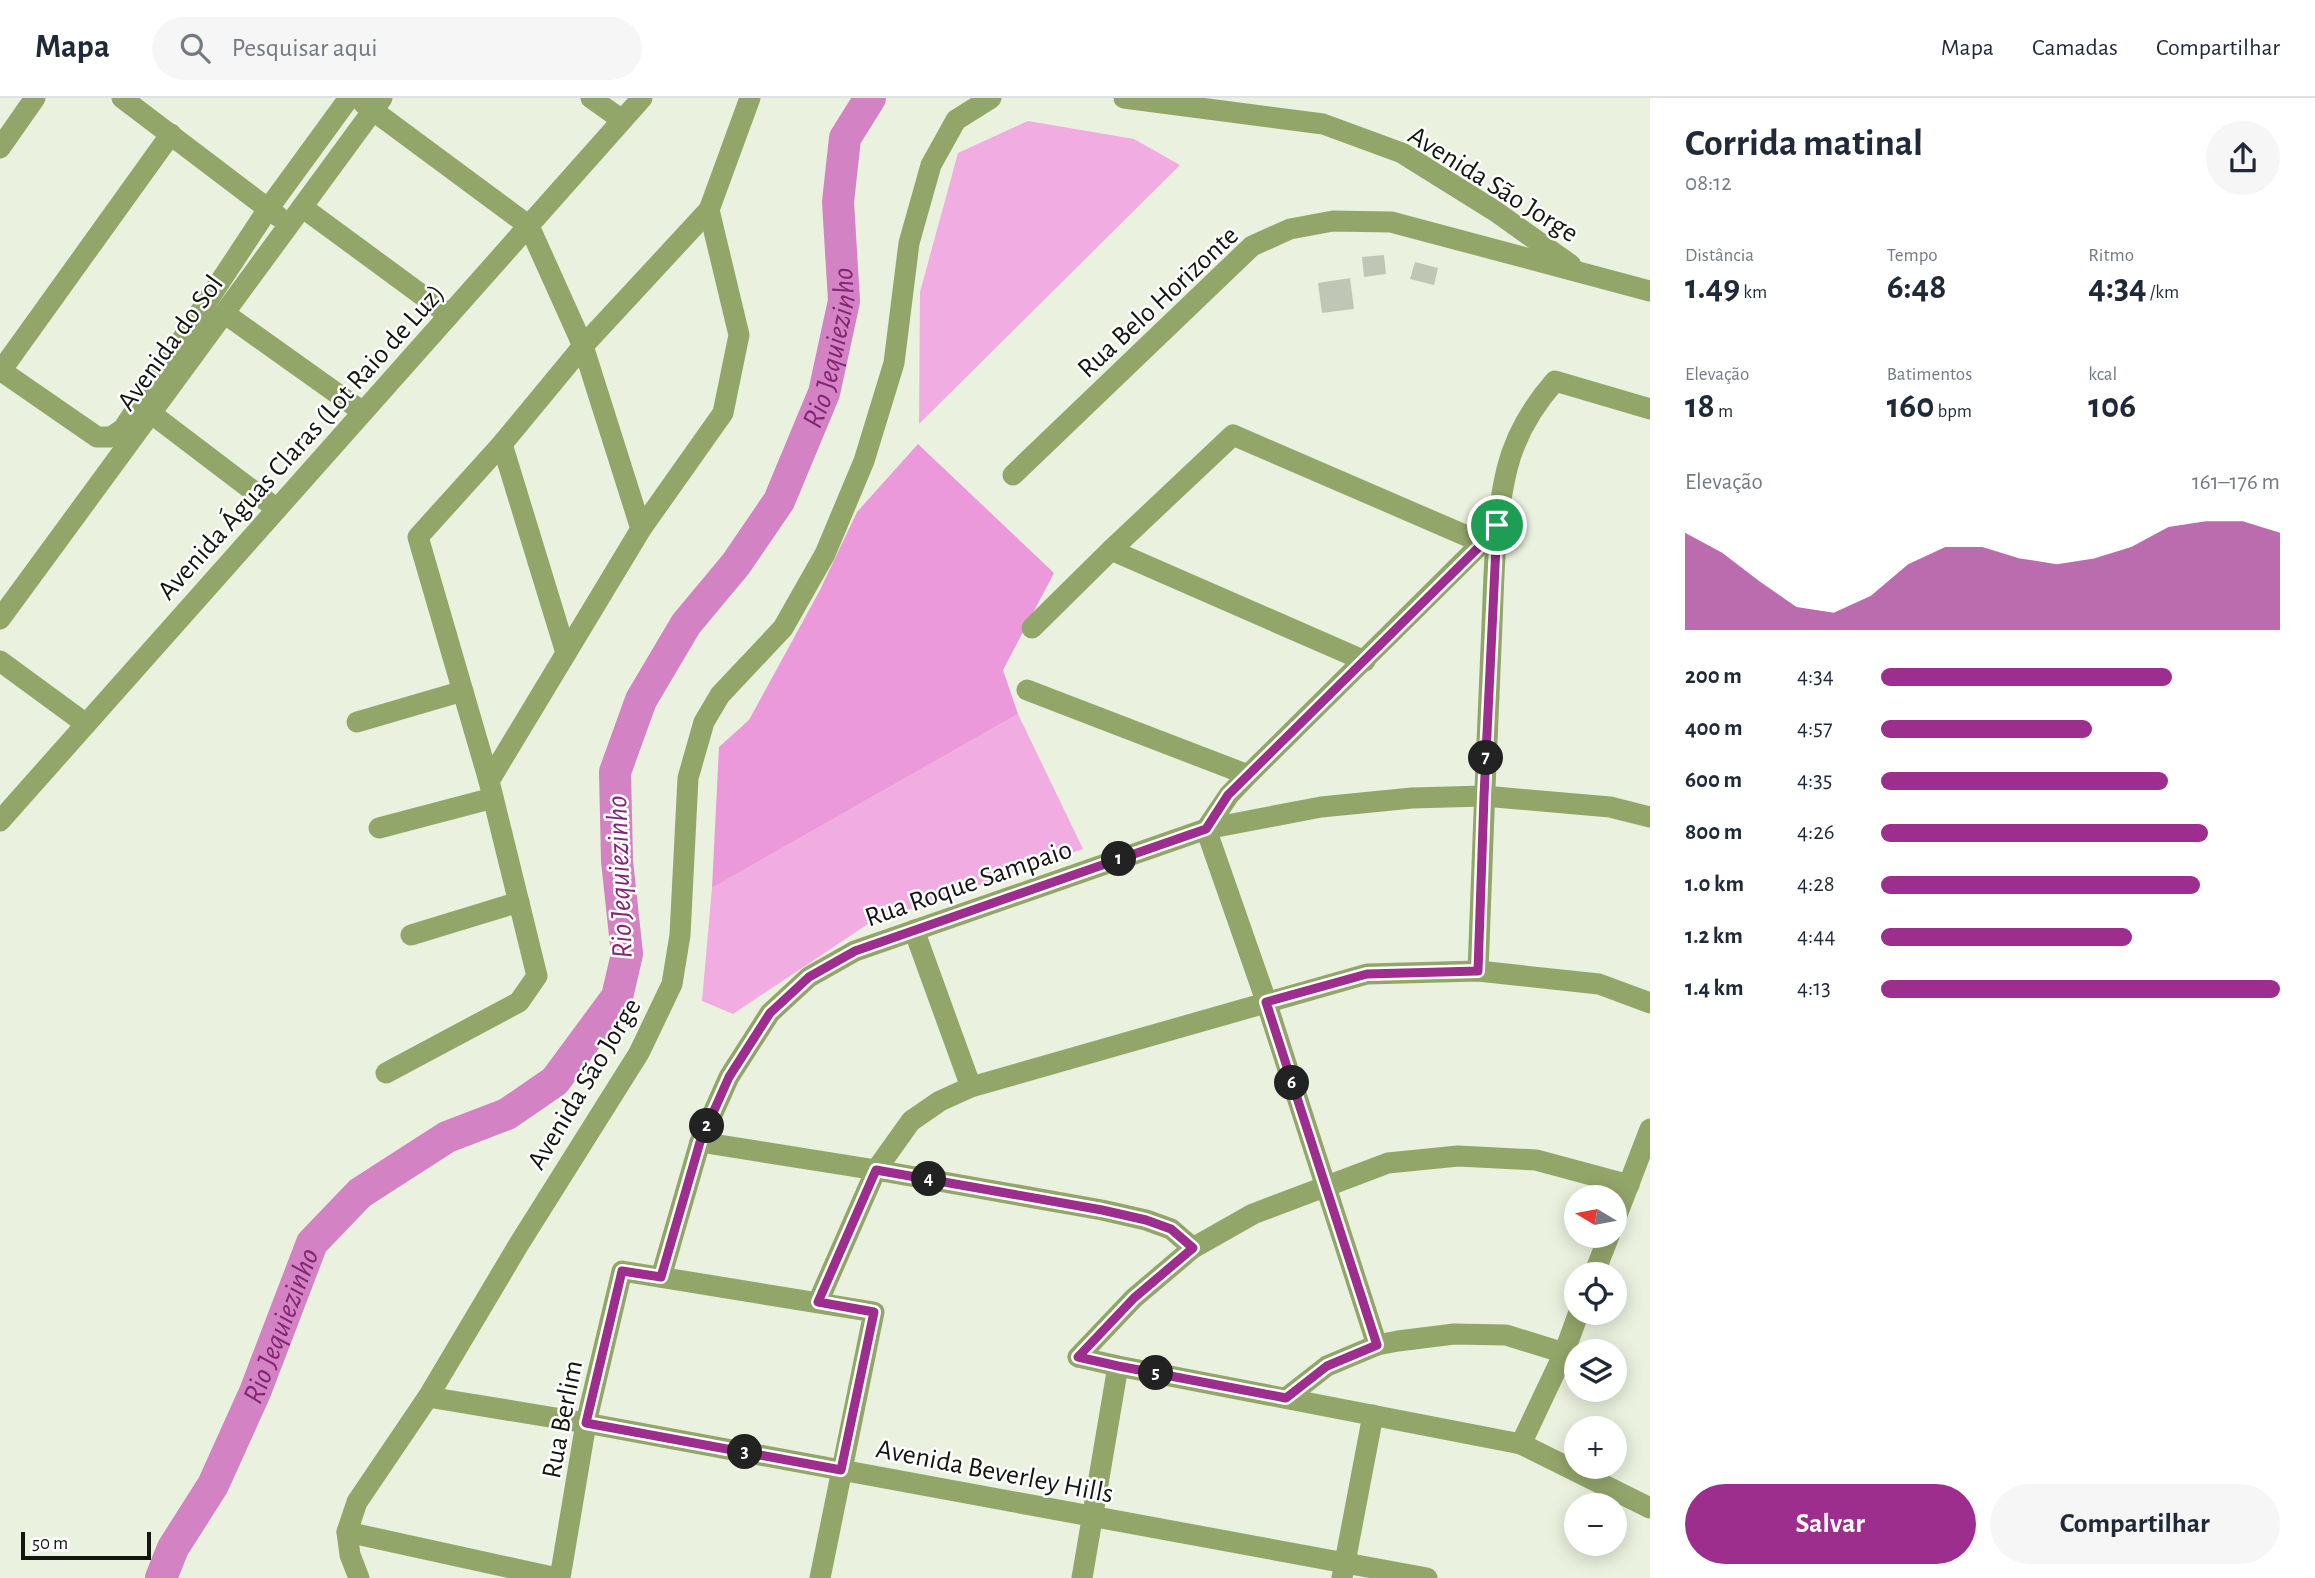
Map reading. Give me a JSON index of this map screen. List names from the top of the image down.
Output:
{
  "streets": {
    "street": [
      "Avenida São Jorge",
      "Rua Belo Horizonte",
      "Avenida do Sol",
      "Avenida Águas Claras (Lot Raio de Luz)",
      "Rua Roque Sampaio",
      "Rua Berlim",
      "Avenida Beverley Hills"
    ]
  },
  "crossings": [
    ["Avenida São Jorge", "Rua Belo Horizonte"],
    ["Avenida São Jorge", "Avenida Beverley Hills"],
    ["Rua Roque Sampaio", "Rua Berlim"],
    ["Rua Berlim", "Avenida Beverley Hills"]
  ],
  "water": ["Rio Jequiezinho"],
  "scale_bar": "50 m",
  "north": "left",
  "page": {
    "header": "Mapa",
    "search": "Pesquisar aqui",
    "nav": ["Mapa", "Camadas", "Compartilhar"],
    "heading": ["Corrida matinal", "08:12"],
    "stats": [
      ["Distância", "1.49 km"],
      ["Tempo", "6:48"],
      ["Ritmo", "4:34 /km"],
      ["Elevação", "18 m"],
      ["Batimentos", "160 bpm"],
      ["kcal", "106"]
    ],
    "chart": ["Elevação", "161–176 m"],
    "list": [
      {
        "name": "200 m",
        "note": "4:34"
      },
      {
        "name": "400 m",
        "note": "4:57"
      },
      {
        "name": "600 m",
        "note": "4:35"
      },
      {
        "name": "800 m",
        "note": "4:26"
      },
      {
        "name": "1.0 km",
        "note": "4:28"
      },
      {
        "name": "1.2 km",
        "note": "4:44"
      },
      {
        "name": "1.4 km",
        "note": "4:13"
      }
    ],
    "pins": [
      "7",
      "1",
      "6",
      "2",
      "4",
      "5",
      "3"
    ],
    "map_buttons": ["+", "−"],
    "buttons": ["Salvar", "Compartilhar"],
    "scale": "50 m"
  }
}
